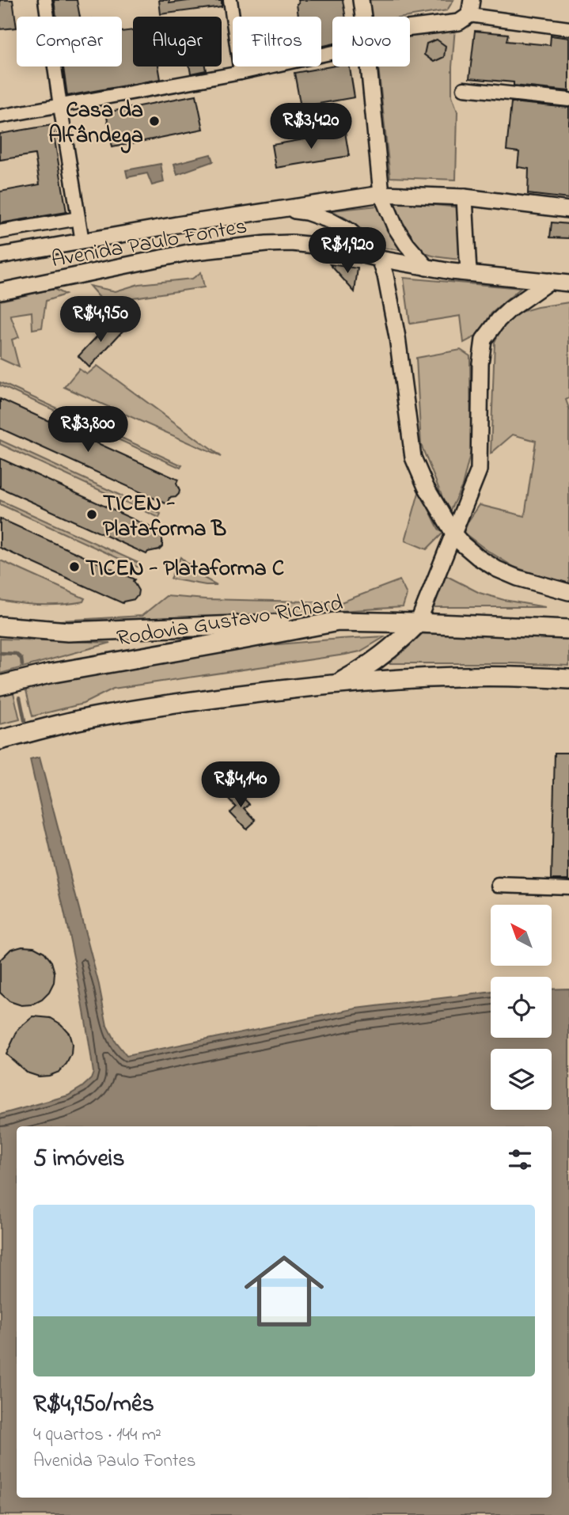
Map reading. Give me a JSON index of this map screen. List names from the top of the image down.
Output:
{
  "streets": {
    "highway": ["Rodovia Gustavo Richard"],
    "main road": ["Avenida Paulo Fontes"]
  },
  "places": ["Casa da Alfândega", "TICEN - Plataforma B", "TICEN - Plataforma C"],
  "north": "top left",
  "page": {
    "chip": [
      "Comprar",
      "Alugar",
      "Filtros",
      "Novo"
    ],
    "price": [
      "R$3,420",
      "R$1,920",
      "R$4,950",
      "R$3,800",
      "R$4,140"
    ],
    "heading": "5 imóveis",
    "list": [
      {
        "name": "R$4,950/mês",
        "note": "4 quartos · 144 m² · Avenida Paulo Fontes"
      }
    ]
  }
}
